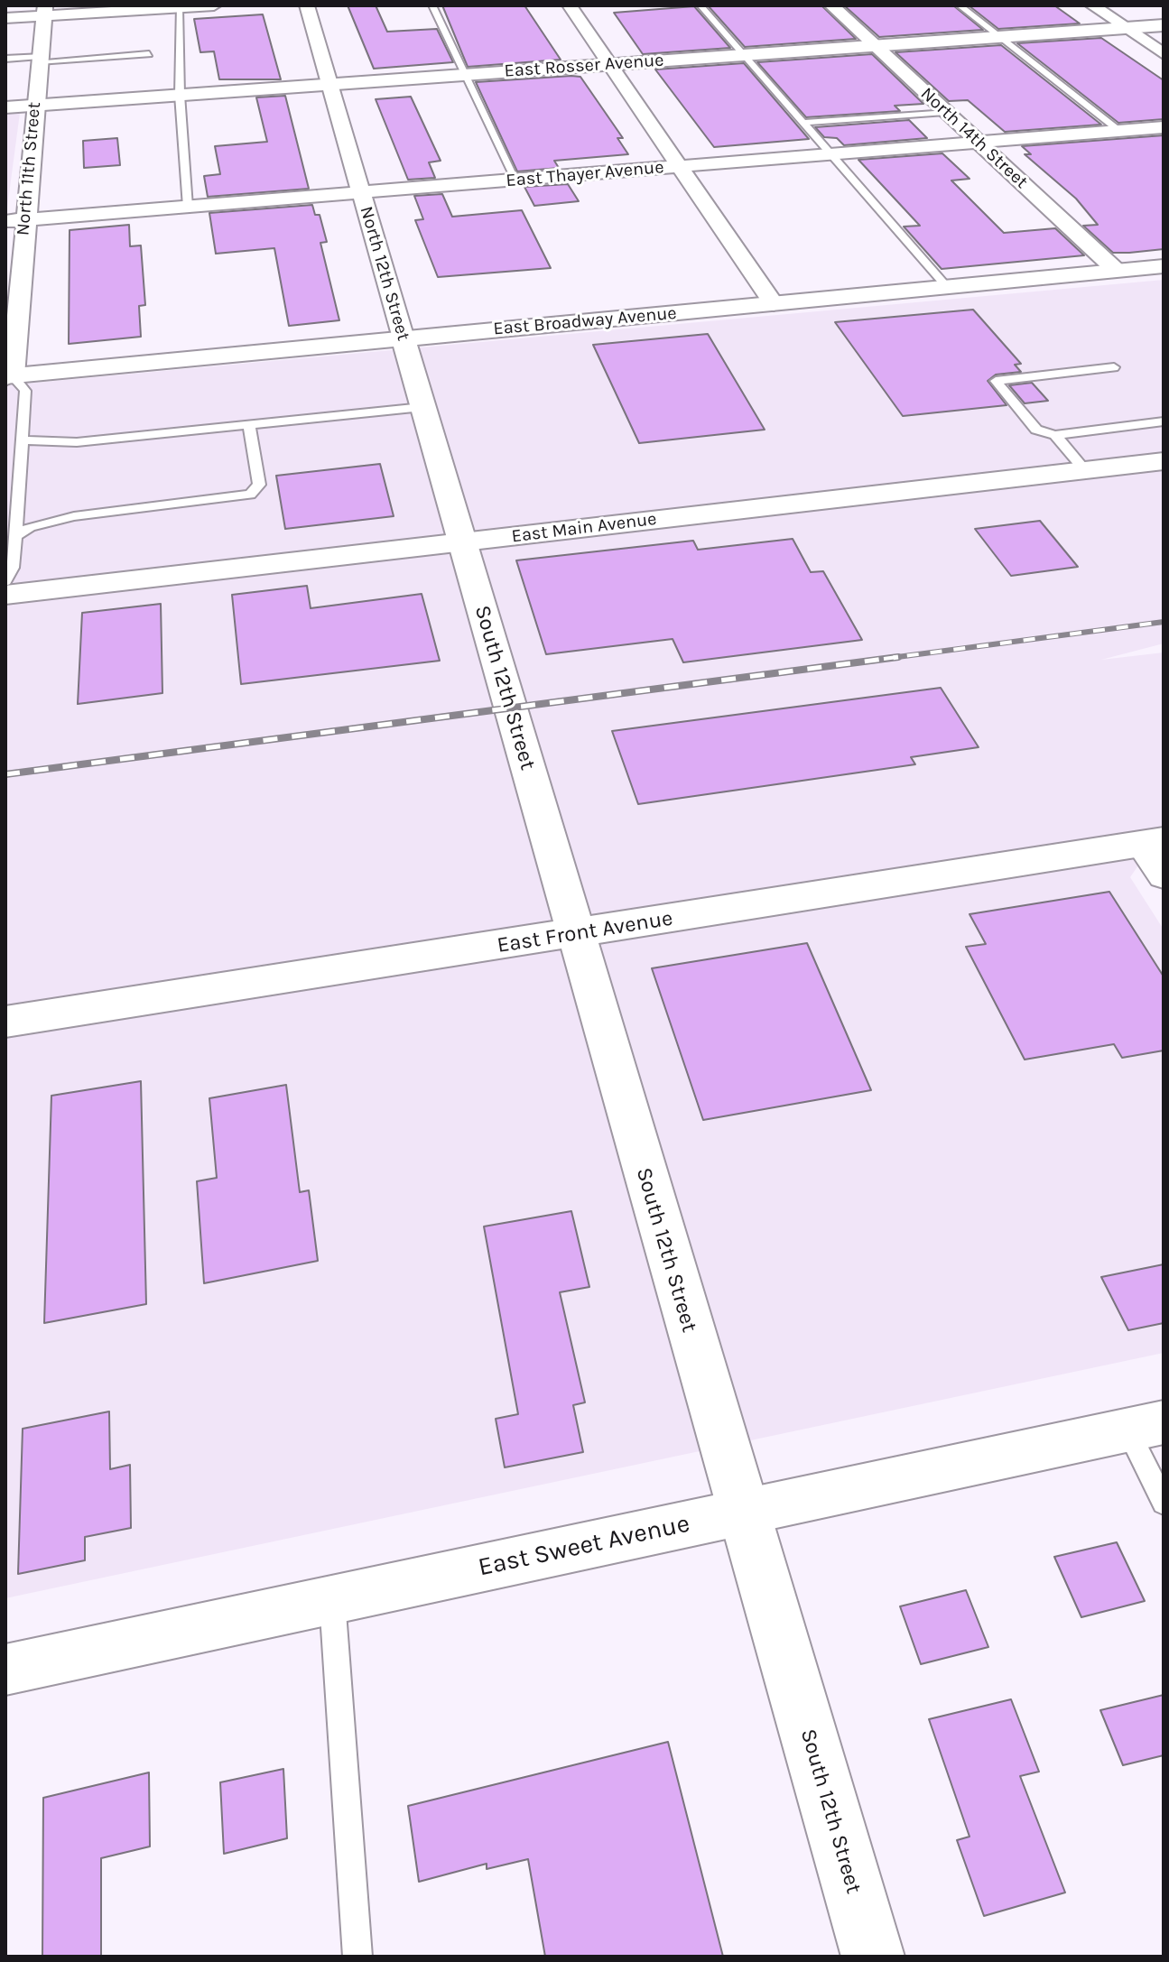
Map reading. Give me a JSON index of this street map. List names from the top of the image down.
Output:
{
  "streets": {
    "street": [
      "East Rosser Avenue",
      "North 14th Street",
      "North 11th Street",
      "East Thayer Avenue",
      "North 12th Street",
      "East Broadway Avenue",
      "East Main Avenue",
      "South 12th Street",
      "East Front Avenue",
      "East Sweet Avenue"
    ]
  },
  "crossings": [
    ["East Rosser Avenue", "North 14th Street"],
    ["East Rosser Avenue", "North 11th Street"],
    ["East Rosser Avenue", "North 12th Street"],
    ["North 14th Street", "East Thayer Avenue"],
    ["North 14th Street", "East Broadway Avenue"],
    ["North 11th Street", "East Thayer Avenue"],
    ["North 11th Street", "East Broadway Avenue"],
    ["East Thayer Avenue", "North 12th Street"],
    ["North 12th Street", "East Broadway Avenue"],
    ["North 12th Street", "East Main Avenue"],
    ["North 12th Street", "South 12th Street"],
    ["East Main Avenue", "South 12th Street"],
    ["South 12th Street", "East Front Avenue"],
    ["South 12th Street", "East Sweet Avenue"]
  ]
}
